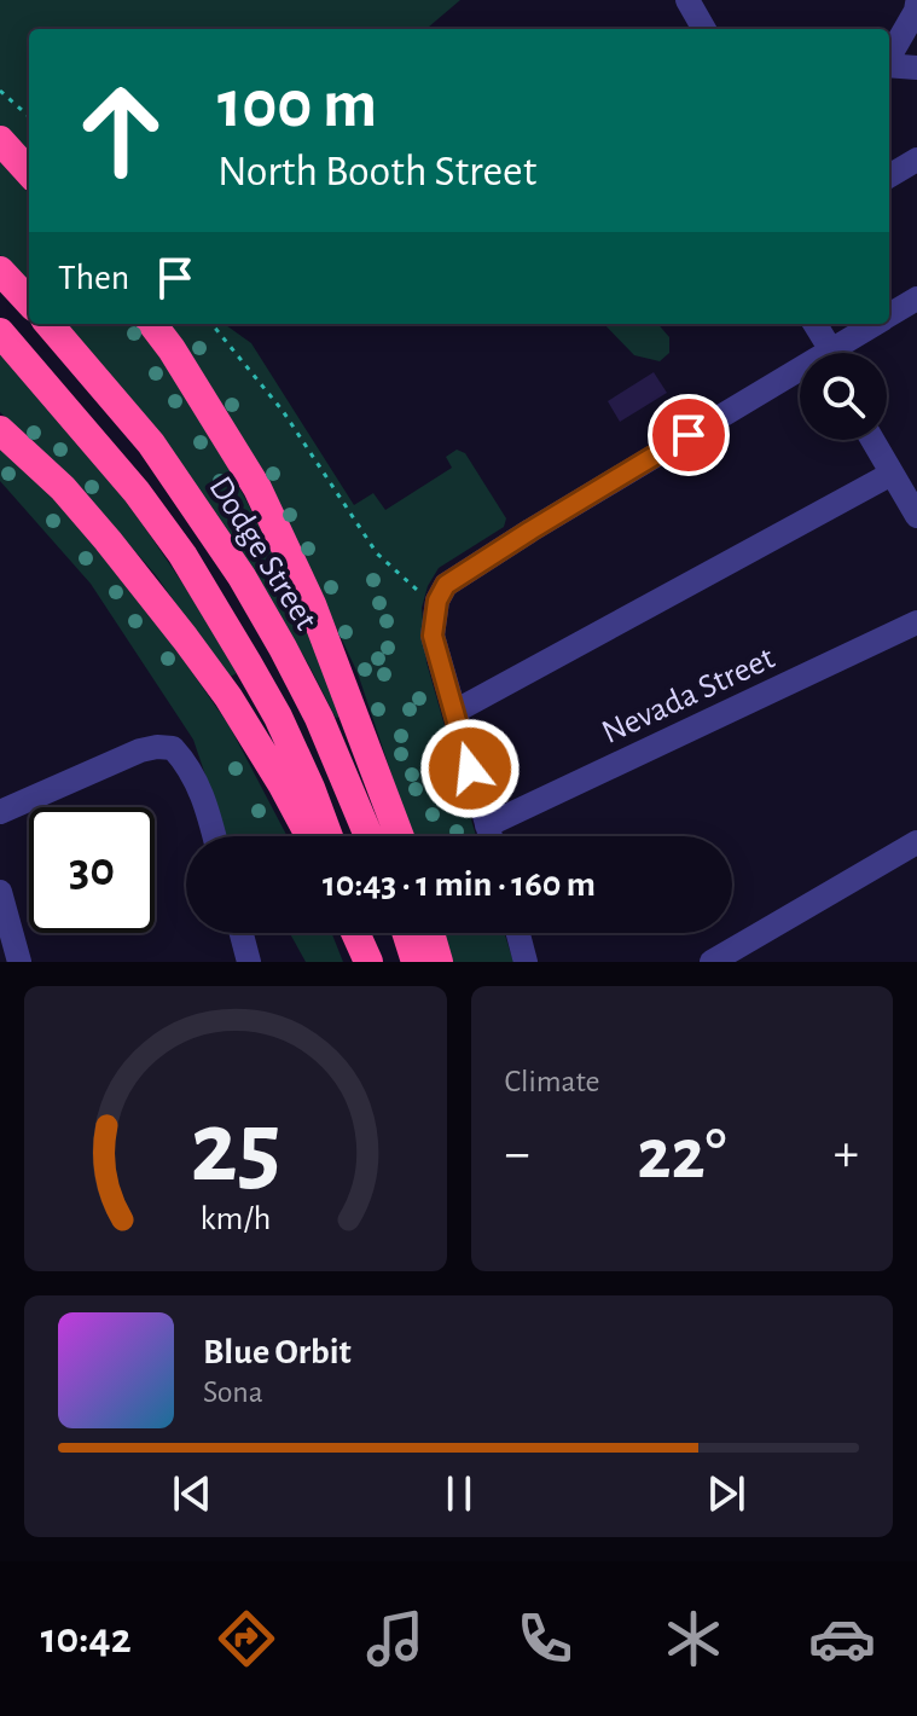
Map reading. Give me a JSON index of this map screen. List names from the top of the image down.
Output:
{
  "streets": {
    "highway": ["Dodge Street"],
    "street": ["Nevada Street"]
  },
  "page": {
    "turn": ["100 m", "North Booth Street"],
    "then": "Then",
    "limit": "30",
    "trip": "10:43 · 1 min · 160 m",
    "tile": "Climate",
    "heat": ["−", "22°", "+"],
    "song": ["Blue Orbit", "Sona"],
    "tabs": "10:42",
    "gauge": ["25", "km/h"]
  }
}
